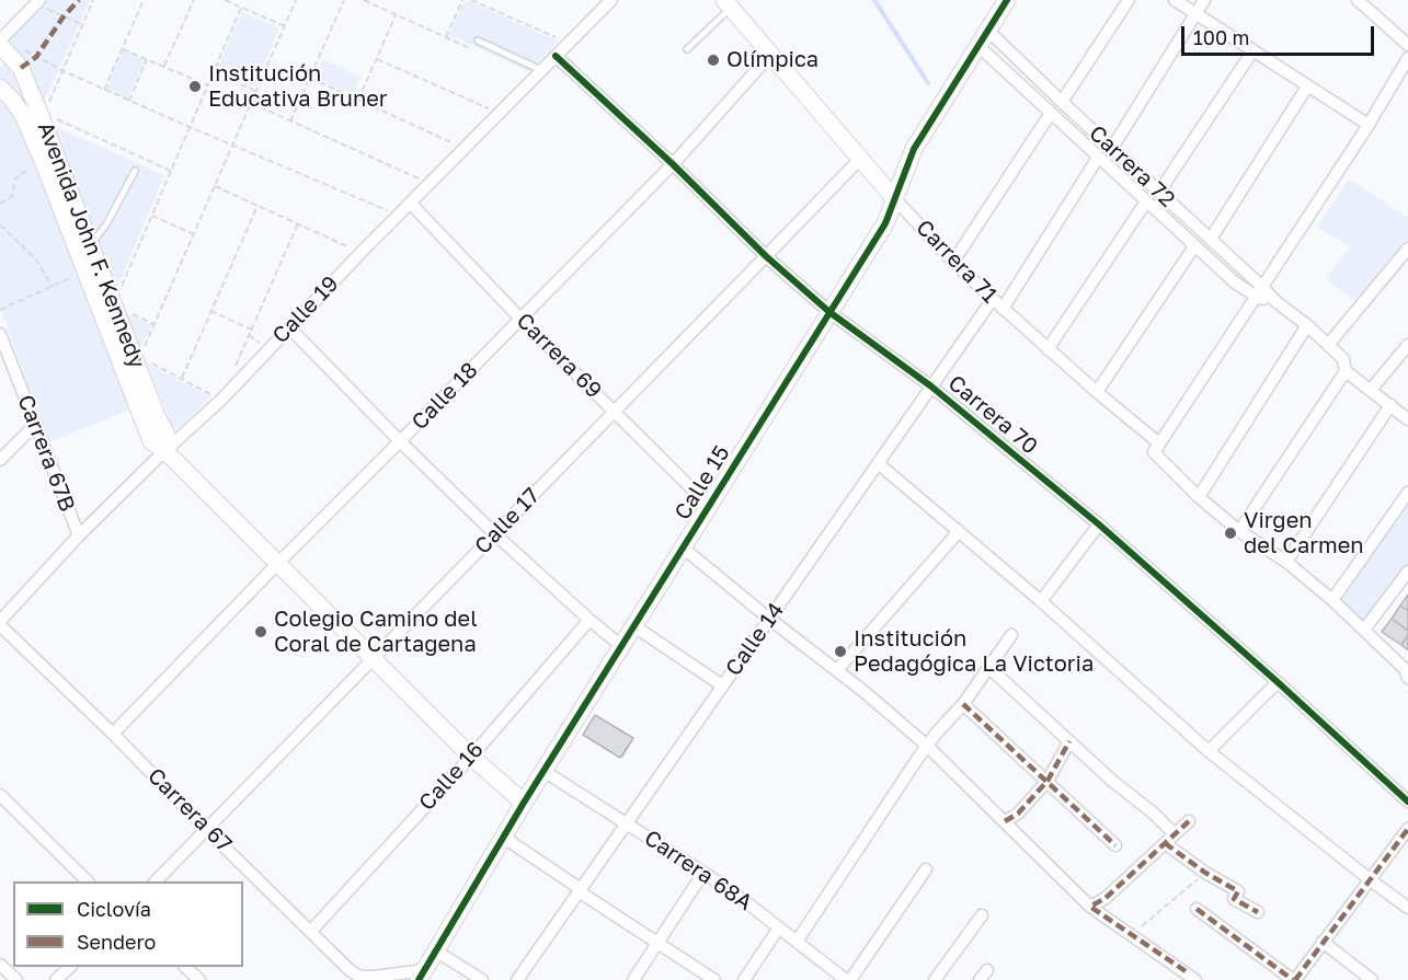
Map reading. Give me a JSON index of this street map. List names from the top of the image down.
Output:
{
  "streets": {
    "street": [
      "Carrera 72",
      "Avenida John F. Kennedy",
      "Carrera 71",
      "Calle 19",
      "Carrera 69",
      "Calle 18",
      "Carrera 70",
      "Carrera 67B",
      "Calle 15",
      "Calle 17",
      "Calle 14",
      "Calle 16",
      "Carrera 67",
      "Carrera 68A"
    ]
  },
  "crossings": [
    ["Carrera 72", "Calle 15"],
    ["Avenida John F. Kennedy", "Calle 19"],
    ["Avenida John F. Kennedy", "Calle 18"],
    ["Avenida John F. Kennedy", "Calle 15"],
    ["Avenida John F. Kennedy", "Calle 17"],
    ["Avenida John F. Kennedy", "Calle 16"],
    ["Carrera 71", "Calle 18"],
    ["Carrera 71", "Calle 15"],
    ["Carrera 71", "Calle 17"],
    ["Carrera 71", "Calle 14"],
    ["Calle 19", "Carrera 69"],
    ["Calle 19", "Carrera 70"],
    ["Calle 19", "Carrera 67B"],
    ["Calle 19", "Carrera 67"],
    ["Carrera 69", "Calle 18"],
    ["Carrera 69", "Calle 15"],
    ["Carrera 69", "Calle 17"],
    ["Calle 18", "Carrera 70"],
    ["Calle 18", "Carrera 67"],
    ["Carrera 70", "Calle 15"],
    ["Carrera 70", "Calle 17"],
    ["Carrera 70", "Calle 14"],
    ["Calle 15", "Carrera 67"],
    ["Calle 15", "Carrera 68A"],
    ["Calle 17", "Carrera 67"],
    ["Calle 14", "Carrera 68A"],
    ["Calle 16", "Carrera 67"]
  ],
  "places": [
    "Olímpica",
    "Institución Educativa Bruner",
    "Virgen del Carmen",
    "Colegio Camino del Coral de Cartagena",
    "Institución Pedagógica La Victoria"
  ],
  "legend": ["Ciclovía", "Sendero"],
  "scale_bar": "100 m"
}
